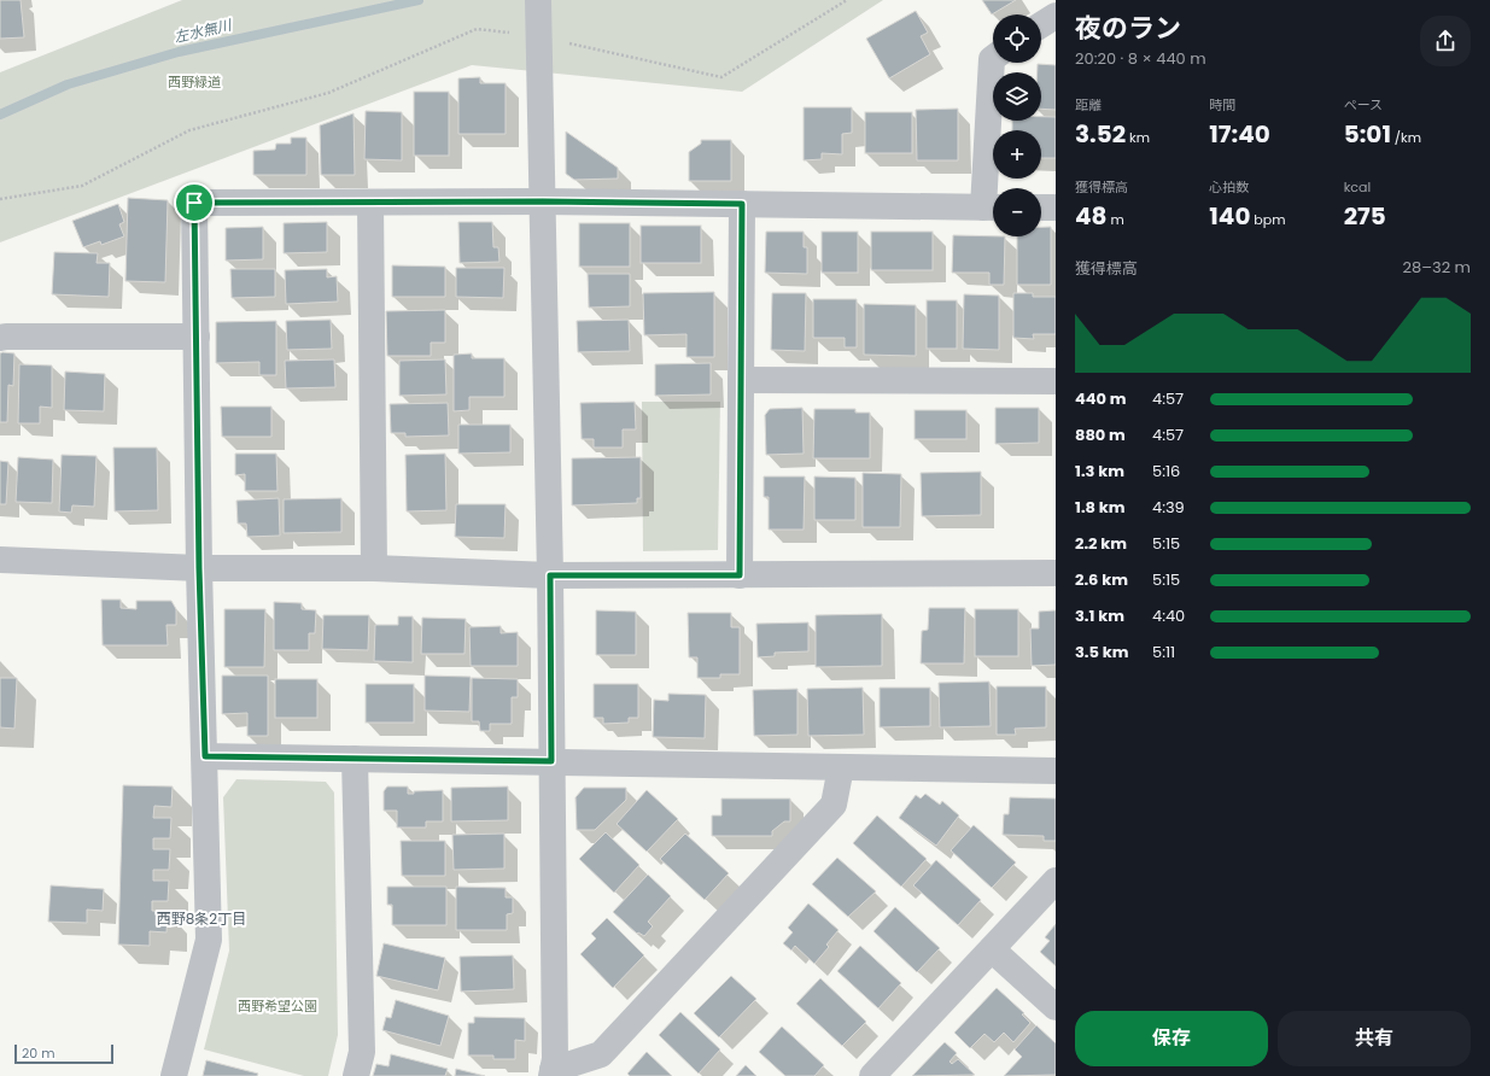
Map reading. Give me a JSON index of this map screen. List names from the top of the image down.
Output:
{
  "districts": ["西野8条2丁目"],
  "water": ["左水無川"],
  "parks": ["西野緑道", "西野希望公園"],
  "scale_bar": "20 m",
  "page": {
    "heading": ["夜のラン", "20:20 · 8 × 440 m"],
    "map_buttons": ["+", "−"],
    "stats": [
      ["距離", "3.52 km"],
      ["時間", "17:40"],
      ["ペース", "5:01 /km"],
      ["獲得標高", "48 m"],
      ["心拍数", "140 bpm"],
      ["kcal", "275"]
    ],
    "chart": ["獲得標高", "28–32 m"],
    "list": [
      {
        "name": "440 m",
        "note": "4:57"
      },
      {
        "name": "880 m",
        "note": "4:57"
      },
      {
        "name": "1.3 km",
        "note": "5:16"
      },
      {
        "name": "1.8 km",
        "note": "4:39"
      },
      {
        "name": "2.2 km",
        "note": "5:15"
      },
      {
        "name": "2.6 km",
        "note": "5:15"
      },
      {
        "name": "3.1 km",
        "note": "4:40"
      },
      {
        "name": "3.5 km",
        "note": "5:11"
      }
    ],
    "buttons": ["保存", "共有"],
    "scale": "20 m"
  }
}
